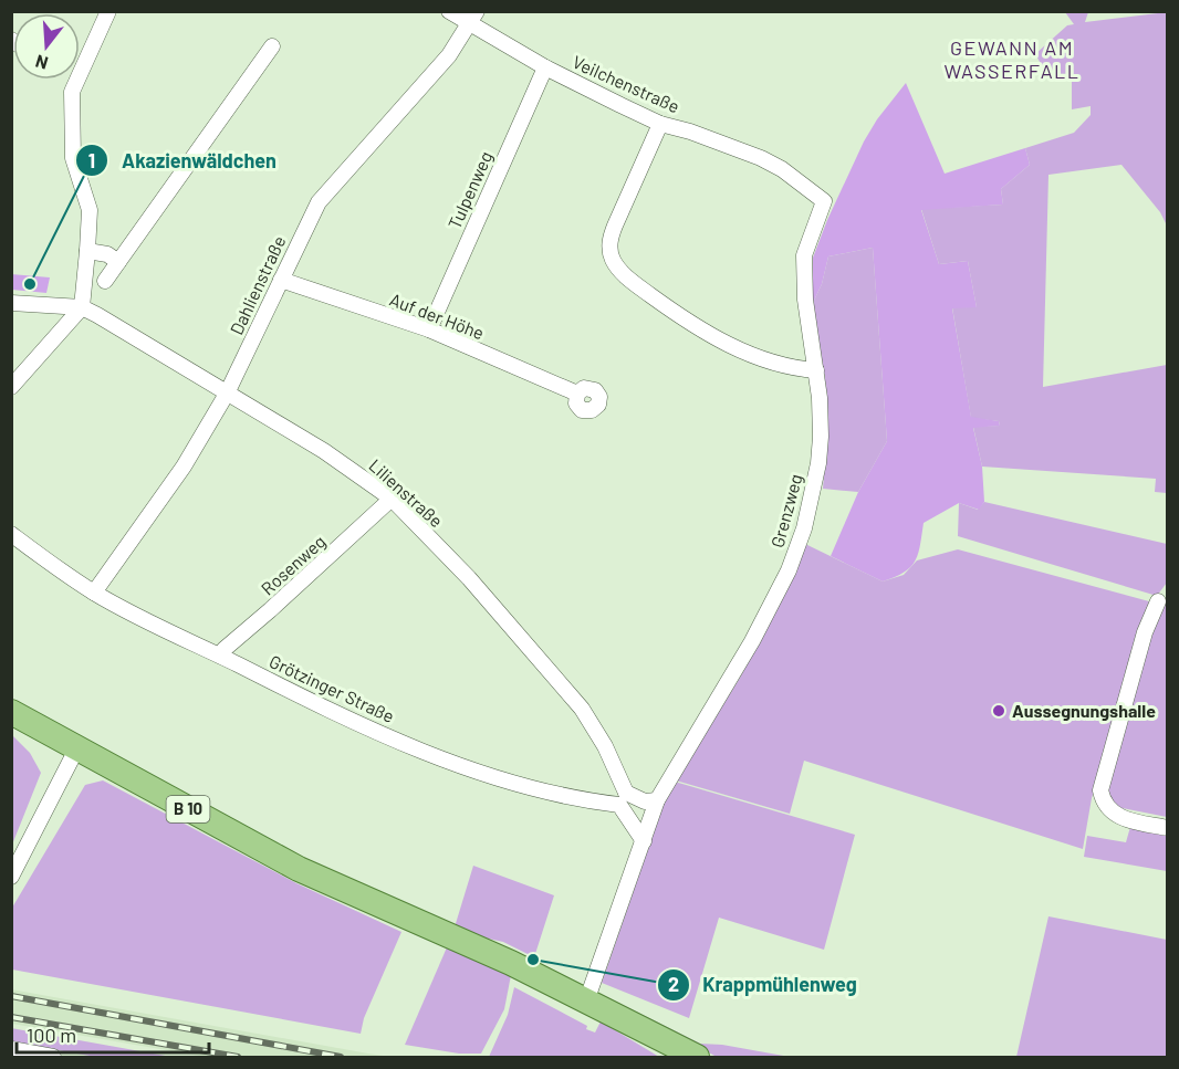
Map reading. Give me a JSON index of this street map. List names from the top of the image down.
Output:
{
  "streets": {
    "main road": ["B 10"],
    "street": [
      "Veilchenstraße",
      "Tulpenweg",
      "Dahlienstraße",
      "Auf der Höhe",
      "Lilienstraße",
      "Grenzweg",
      "Rosenweg",
      "Grötzinger Straße"
    ]
  },
  "crossings": [
    ["Veilchenstraße", "Tulpenweg"],
    ["Veilchenstraße", "Dahlienstraße"],
    ["Veilchenstraße", "Grenzweg"],
    ["Tulpenweg", "Auf der Höhe"],
    ["Dahlienstraße", "Auf der Höhe"],
    ["Dahlienstraße", "Lilienstraße"],
    ["Dahlienstraße", "Grötzinger Straße"],
    ["Lilienstraße", "Rosenweg"],
    ["Lilienstraße", "Grötzinger Straße"],
    ["Grenzweg", "B 10"],
    ["Rosenweg", "Grötzinger Straße"]
  ],
  "districts": ["GEWANN AM WASSERFALL"],
  "places": ["Akazienwäldchen", "Aussegnungshalle", "Krappmühlenweg"],
  "scale_bar": "100 m",
  "north": "bottom"
}
